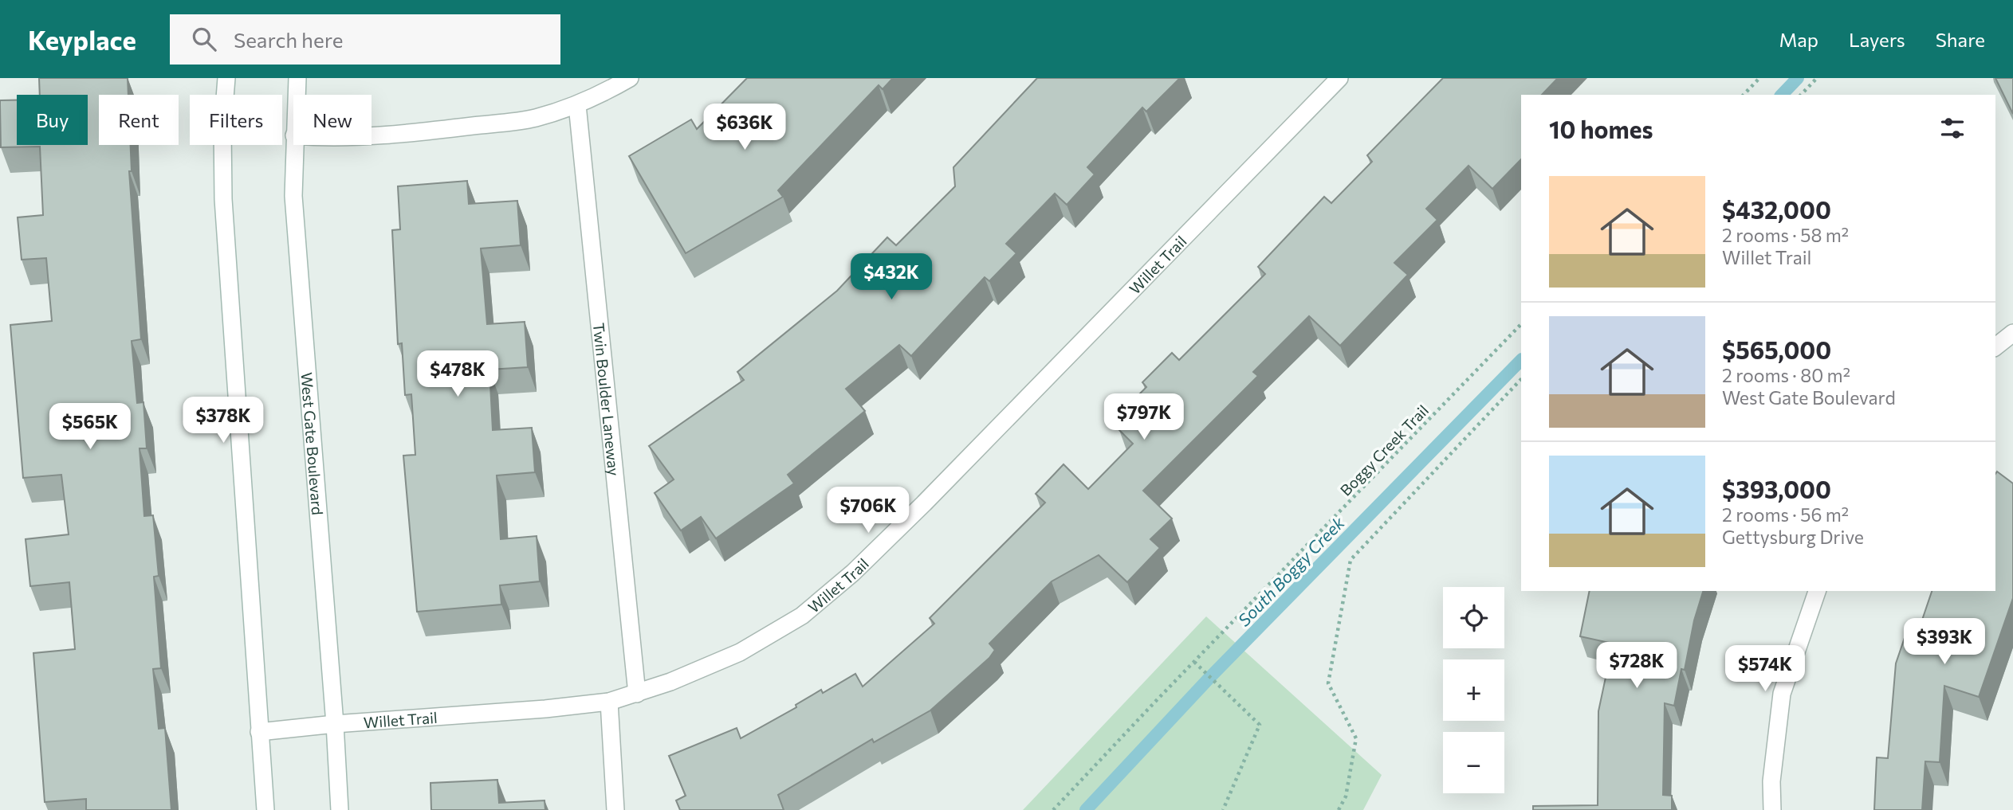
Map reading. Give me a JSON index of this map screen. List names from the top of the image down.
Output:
{
  "streets": {
    "street": ["Willet Trail", "Twin Boulder Laneway", "West Gate Boulevard"],
    "path": ["Boggy Creek Trail"]
  },
  "crossings": [
    ["Willet Trail", "Twin Boulder Laneway"],
    ["Willet Trail", "West Gate Boulevard"]
  ],
  "water": ["South Boggy Creek"],
  "page": {
    "header": "Keyplace",
    "search": "Search here",
    "nav": ["Map", "Layers", "Share"],
    "chip": [
      "Buy",
      "Rent",
      "Filters",
      "New"
    ],
    "heading": "10 homes",
    "price": [
      "$636K",
      "$432K",
      "$478K",
      "$797K",
      "$378K",
      "$565K",
      "$706K",
      "$393K",
      "$728K",
      "$574K"
    ],
    "list": [
      {
        "name": "$432,000",
        "note": "2 rooms · 58 m² · Willet Trail"
      },
      {
        "name": "$565,000",
        "note": "2 rooms · 80 m² · West Gate Boulevard"
      },
      {
        "name": "$393,000",
        "note": "2 rooms · 56 m² · Gettysburg Drive"
      }
    ],
    "map_buttons": ["+", "−"]
  }
}
